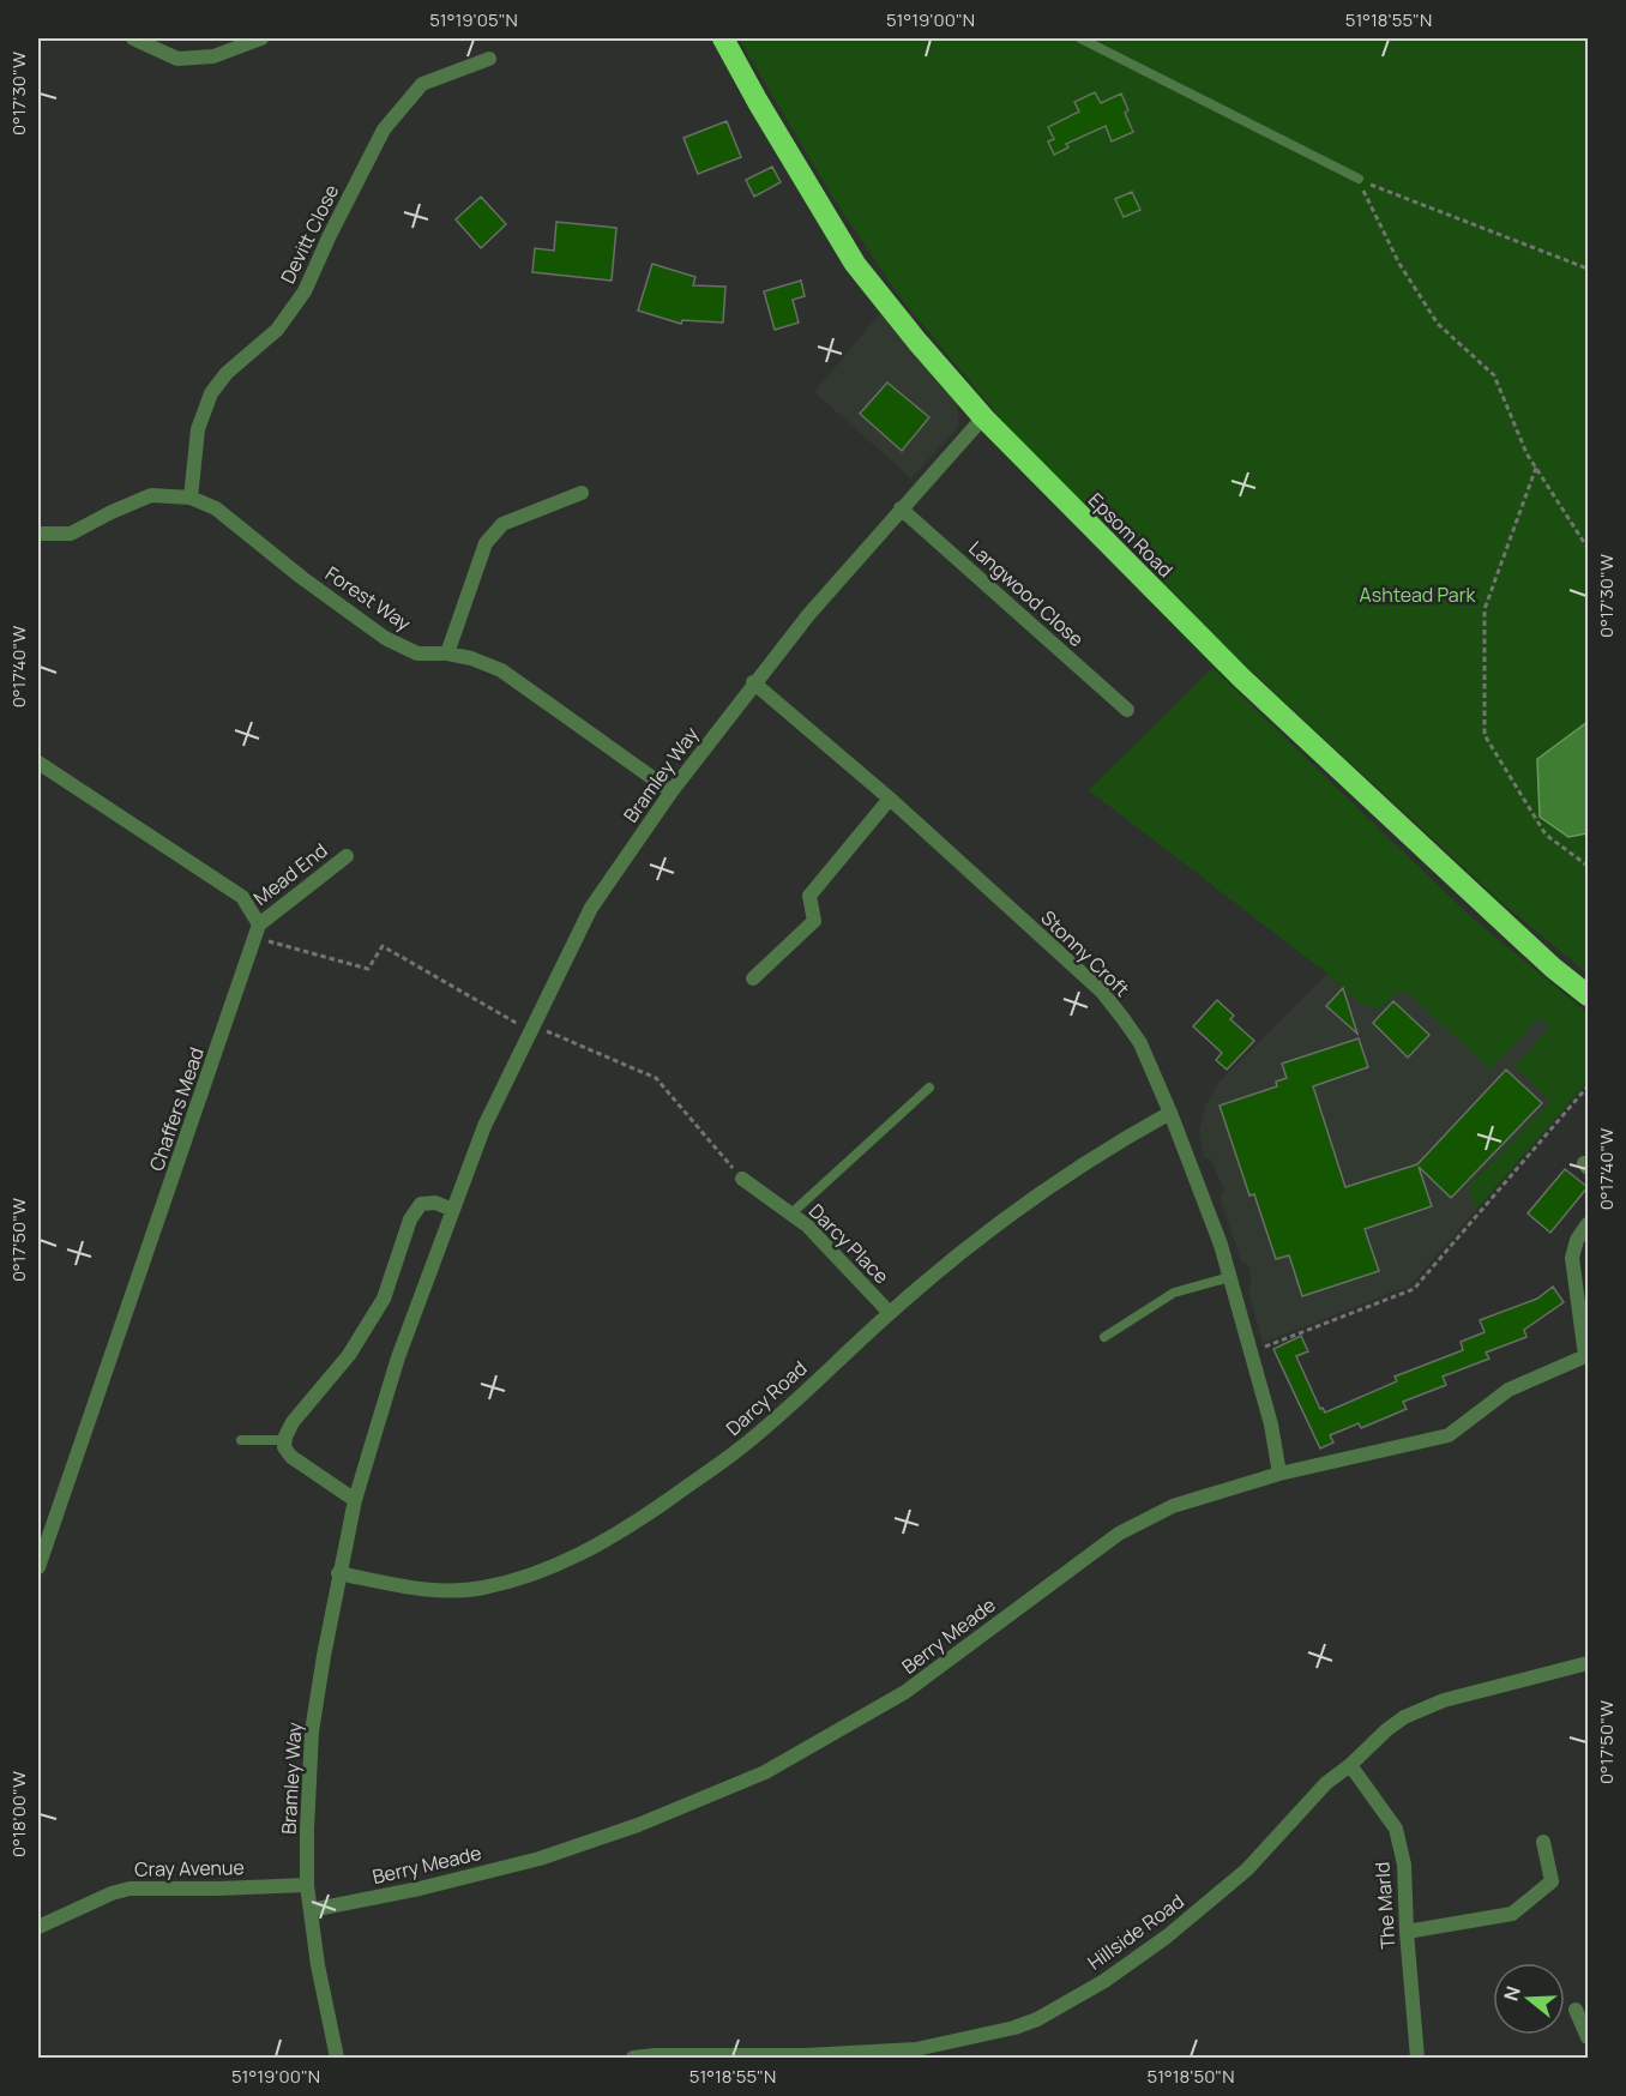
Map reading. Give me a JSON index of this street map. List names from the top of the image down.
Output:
{
  "streets": {
    "highway": ["Epsom Road"],
    "street": [
      "Devitt Close",
      "Langwood Close",
      "Forest Way",
      "Bramley Way",
      "Mead End",
      "Stonny Croft",
      "Chaffers Mead",
      "Darcy Place",
      "Darcy Road",
      "Berry Meade",
      "Cray Avenue",
      "The Marld",
      "Hillside Road"
    ]
  },
  "crossings": [
    ["Devitt Close", "Forest Way"],
    ["Epsom Road", "Bramley Way"],
    ["Langwood Close", "Bramley Way"],
    ["Forest Way", "Bramley Way"],
    ["Bramley Way", "Stonny Croft"],
    ["Bramley Way", "Darcy Road"],
    ["Bramley Way", "Berry Meade"],
    ["Bramley Way", "Cray Avenue"],
    ["Mead End", "Chaffers Mead"],
    ["Stonny Croft", "Darcy Road"],
    ["Stonny Croft", "Berry Meade"],
    ["Darcy Place", "Darcy Road"],
    ["The Marld", "Hillside Road"]
  ],
  "parks": ["Ashtead Park"],
  "north": "left",
  "coordinates": [
    "51°19'05\"N",
    "51°19'00\"N",
    "51°18'55\"N",
    "0°17'30\"W",
    "0°17'40\"W",
    "0°17'50\"W",
    "0°18'00\"W",
    "51°18'50\"N"
  ]
}
